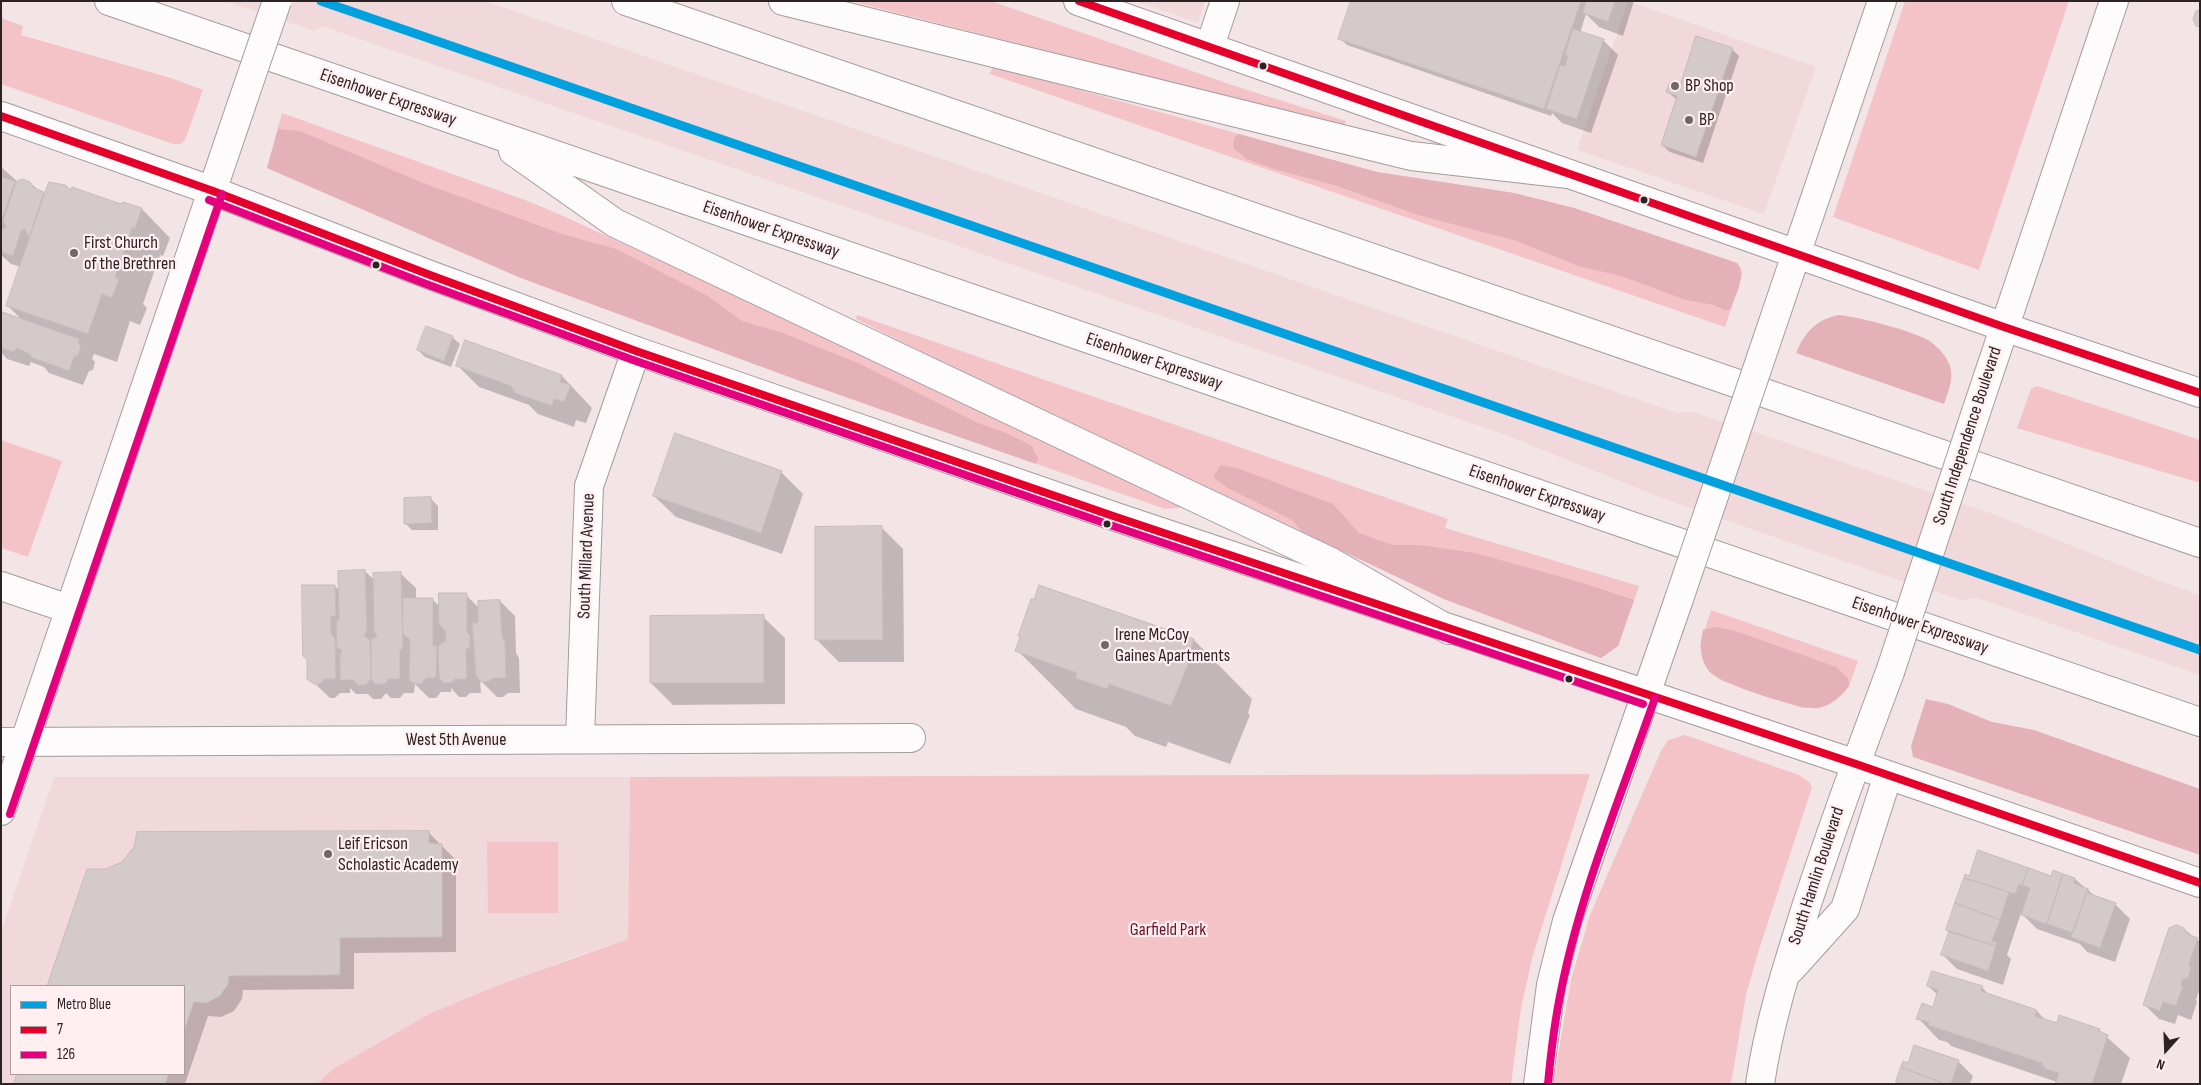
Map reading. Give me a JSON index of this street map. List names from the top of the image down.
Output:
{
  "streets": {
    "main road": [
      "Eisenhower Expressway",
      "South Independence Boulevard",
      "South Millard Avenue",
      "West 5th Avenue",
      "South Hamlin Boulevard"
    ]
  },
  "crossings": [
    ["South Independence Boulevard", "South Hamlin Boulevard"],
    ["South Millard Avenue", "West 5th Avenue"]
  ],
  "parks": ["Garfield Park"],
  "places": [
    "BP Shop",
    "BP",
    "First Church of the Brethren",
    "Irene McCoy Gaines Apartments",
    "Leif Ericson Scholastic Academy"
  ],
  "lines": ["metro line Blue", "transit line 7", "transit line 126"],
  "legend": ["Metro Blue", "7", "126"],
  "north": "bottom"
}
